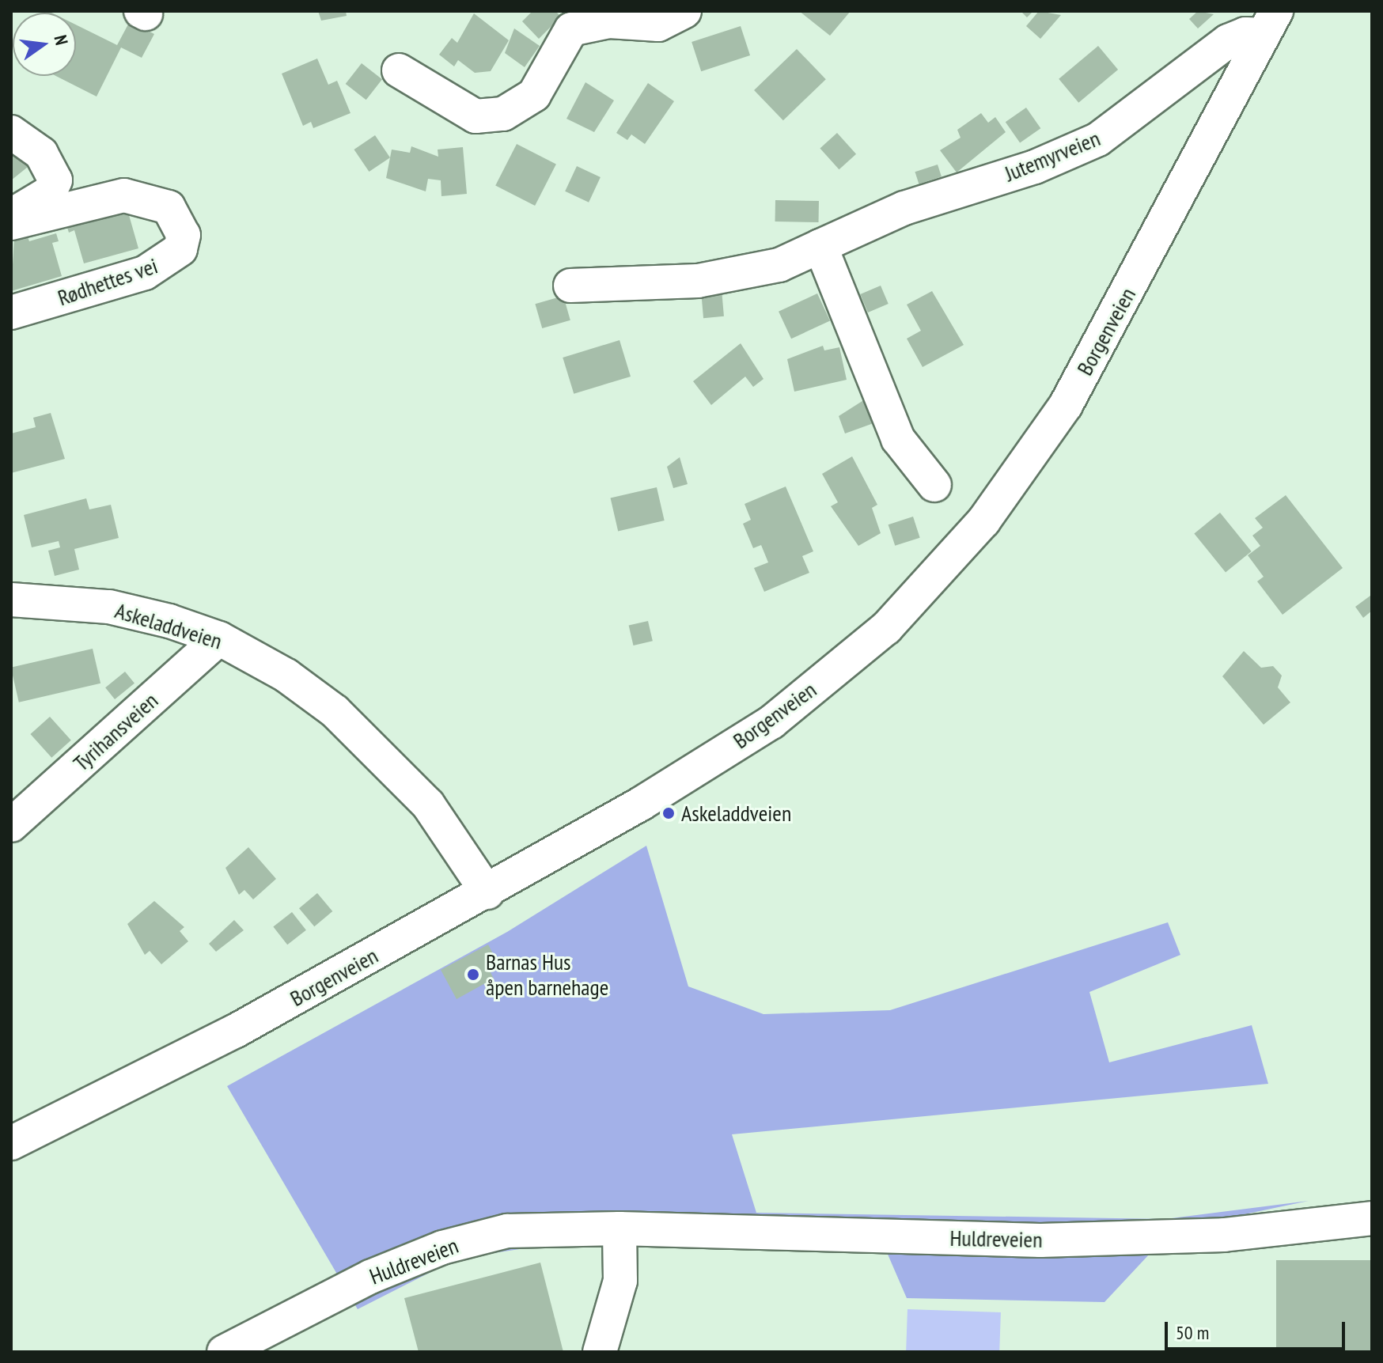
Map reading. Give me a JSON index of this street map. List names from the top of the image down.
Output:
{
  "streets": {
    "street": [
      "Jutemyrveien",
      "Rødhettes vei",
      "Borgenveien",
      "Askeladdveien",
      "Tyrihansveien",
      "Huldreveien"
    ]
  },
  "crossings": [
    ["Jutemyrveien", "Borgenveien"],
    ["Borgenveien", "Askeladdveien"],
    ["Askeladdveien", "Tyrihansveien"]
  ],
  "places": ["Askeladdveien", "Barnas Hus åpen barnehage"],
  "scale_bar": "50 m",
  "north": "right"
}
